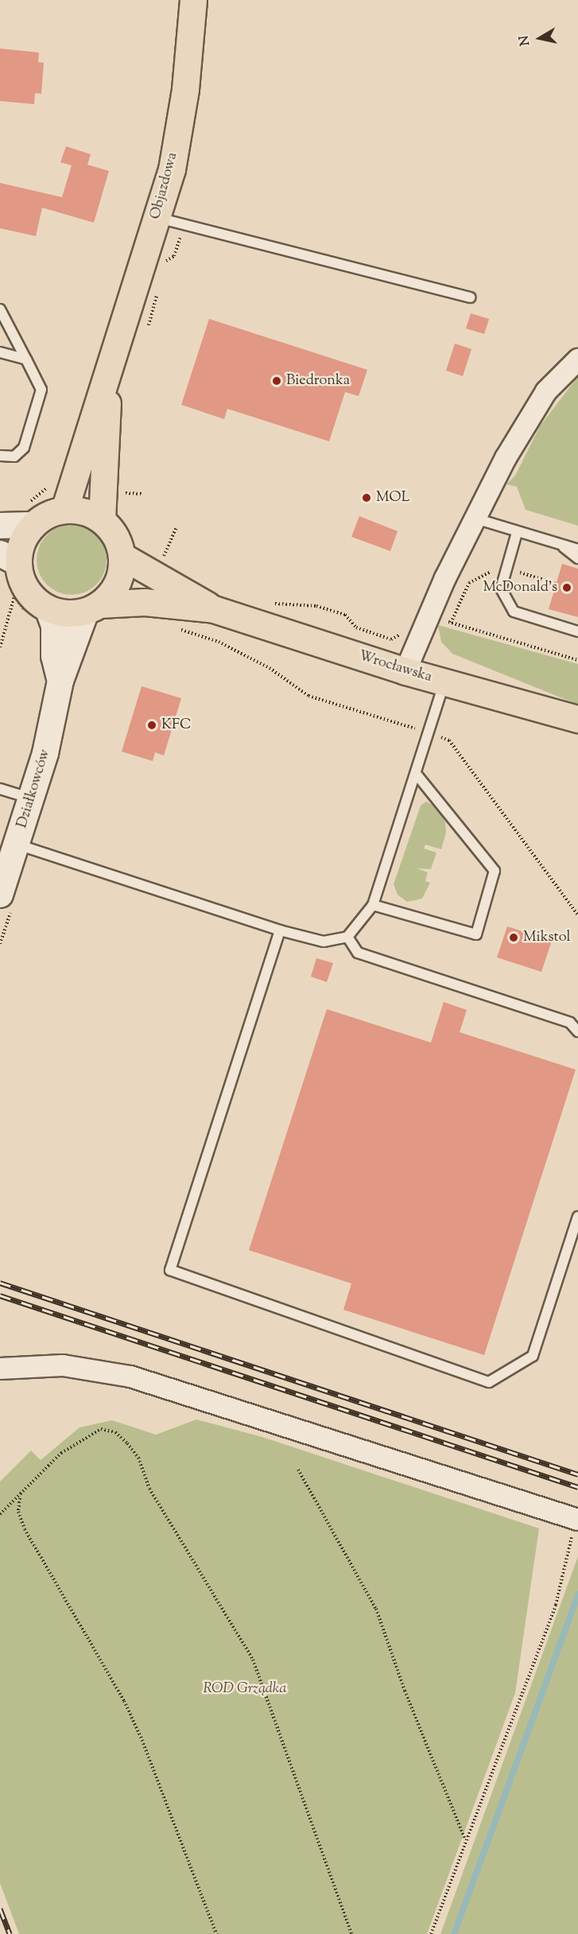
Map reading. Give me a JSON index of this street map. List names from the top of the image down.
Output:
{
  "streets": {
    "main road": ["Objazdowa", "Wrocławska"],
    "street": ["Działkowców"]
  },
  "crossings": [
    ["Objazdowa", "Wrocławska"],
    ["Objazdowa", "Działkowców"],
    ["Wrocławska", "Działkowców"]
  ],
  "parks": ["ROD Grządka"],
  "places": [
    "Biedronka",
    "MOL",
    "McDonald's",
    "KFC",
    "Mikstol"
  ],
  "north": "left"
}
